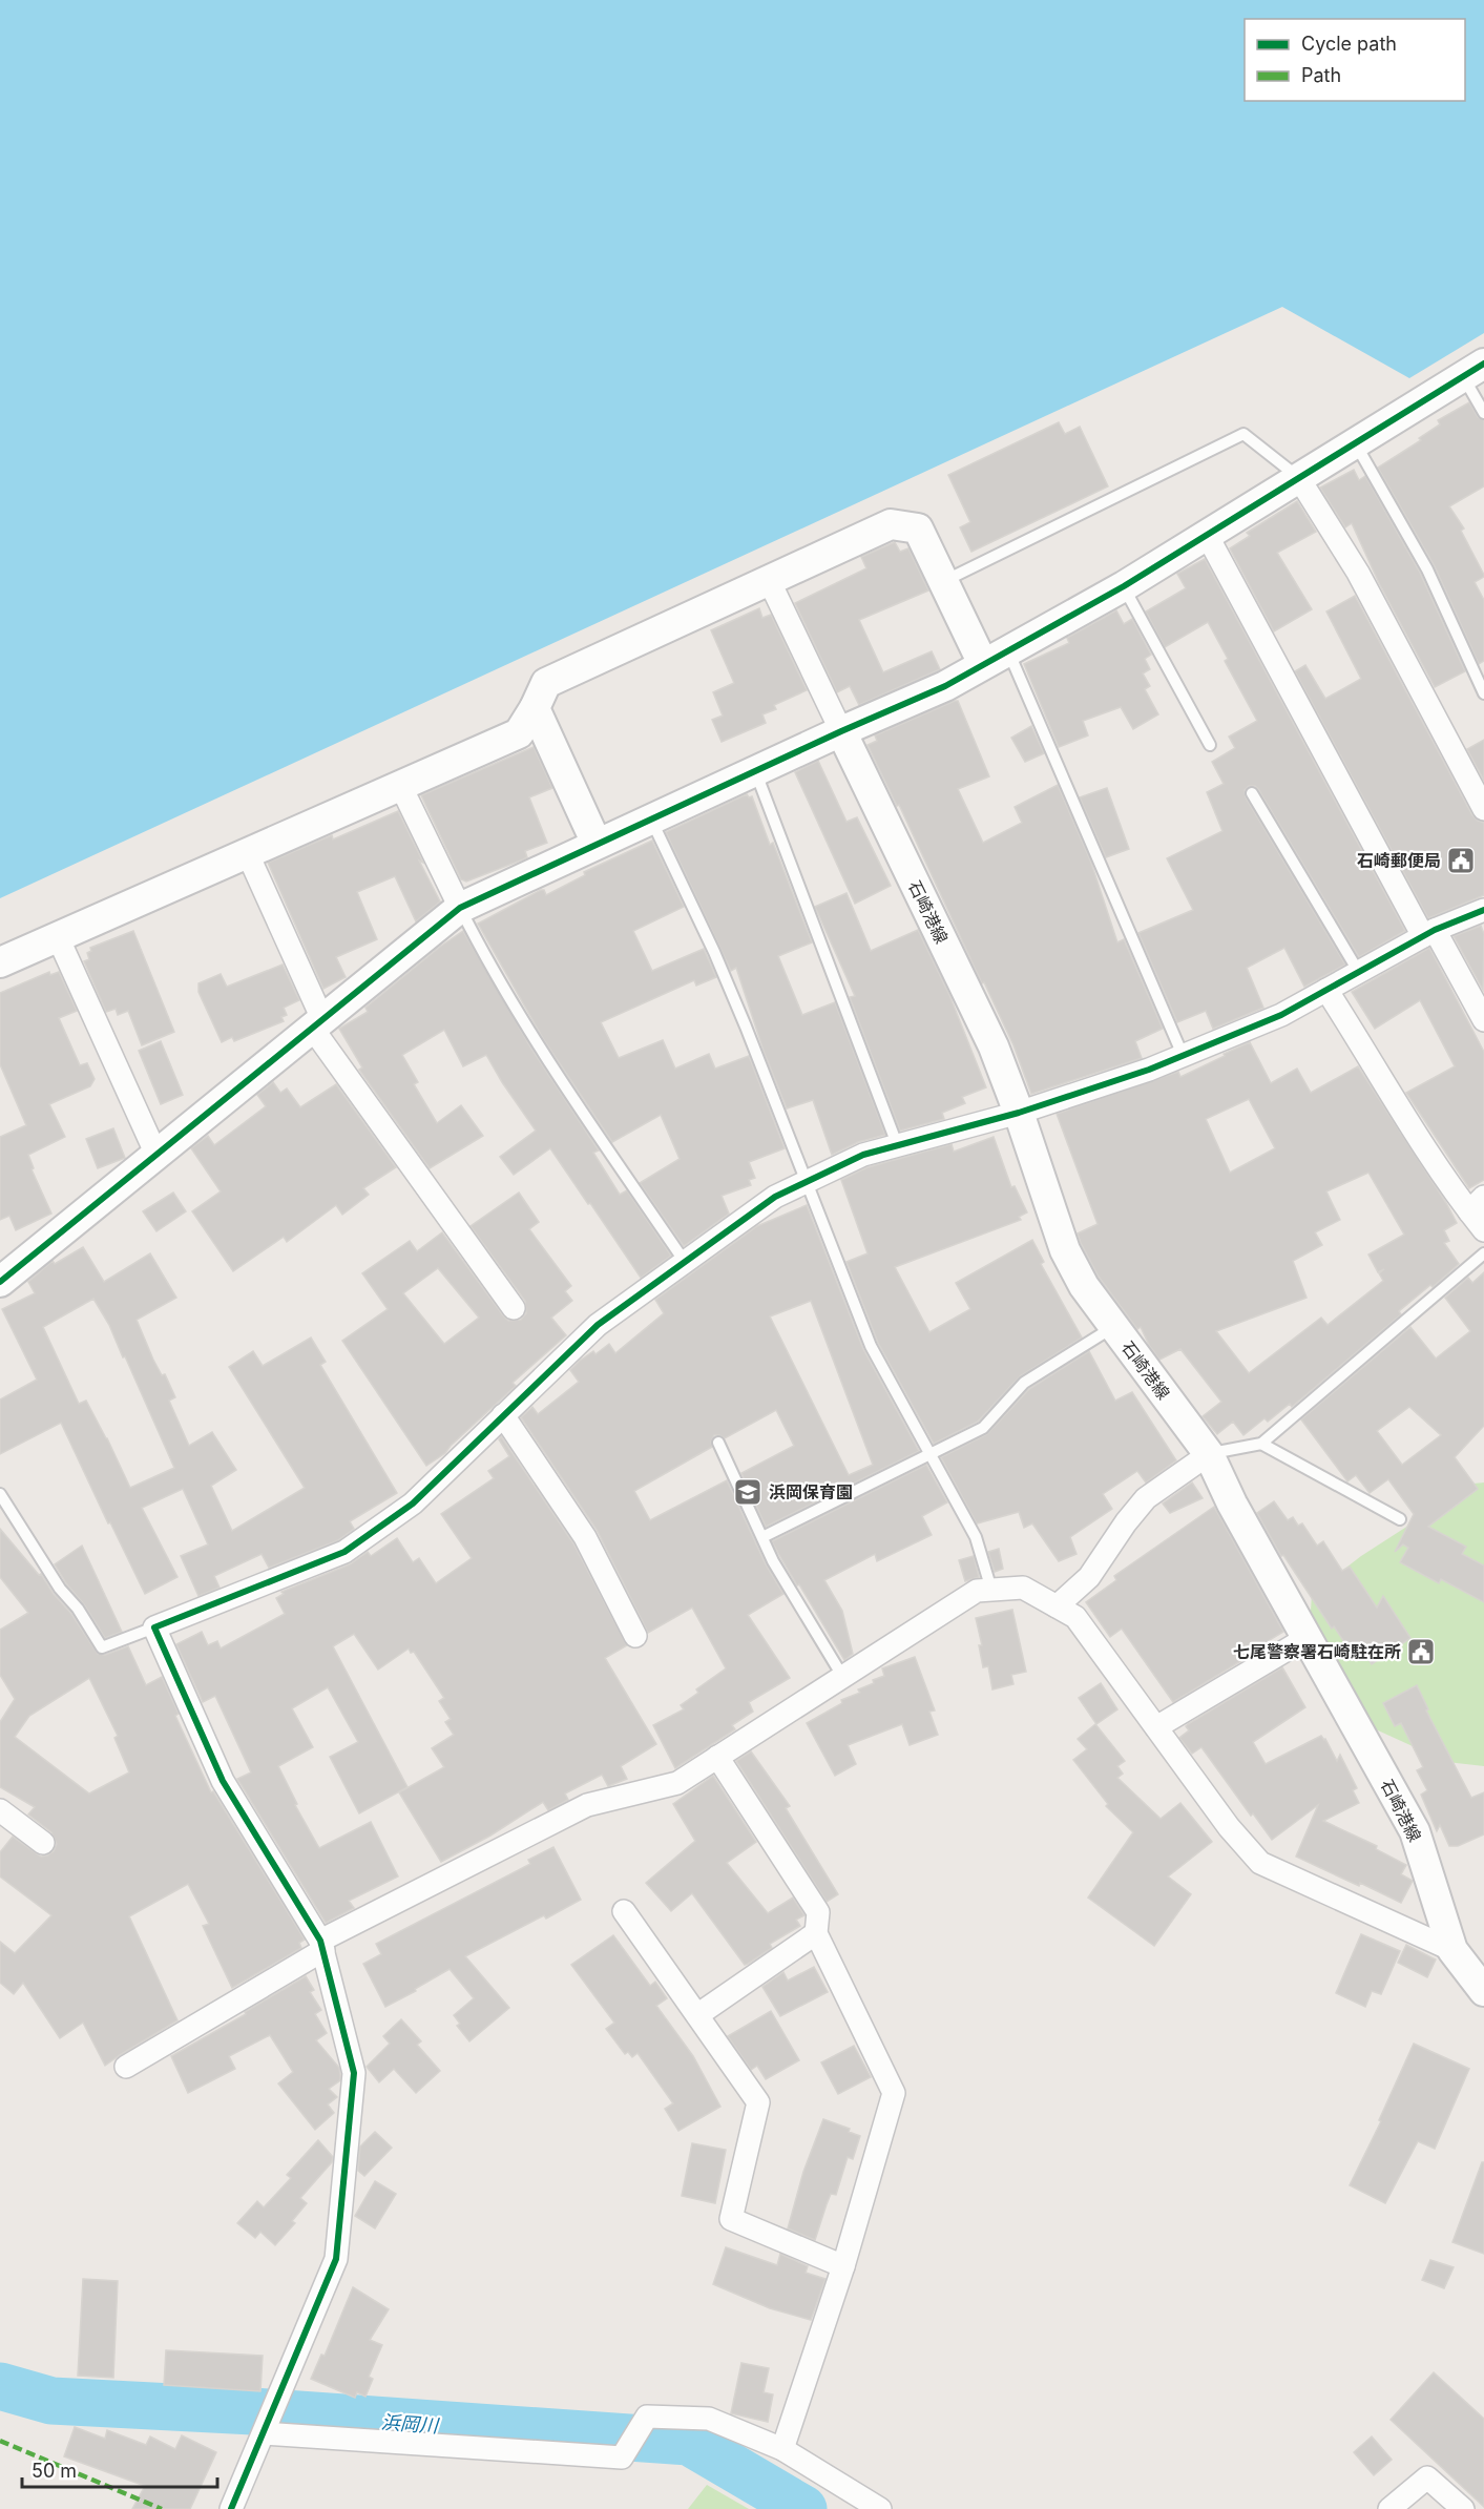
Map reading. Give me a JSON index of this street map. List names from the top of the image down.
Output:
{
  "streets": {
    "street": ["石崎港線"]
  },
  "water": ["浜岡川"],
  "places": {
    "public building": ["石崎郵便局", "七尾警察署石崎駐在所"],
    "school or university": ["浜岡保育園"]
  },
  "legend": ["Cycle path", "Path"],
  "scale_bar": "50 m"
}
